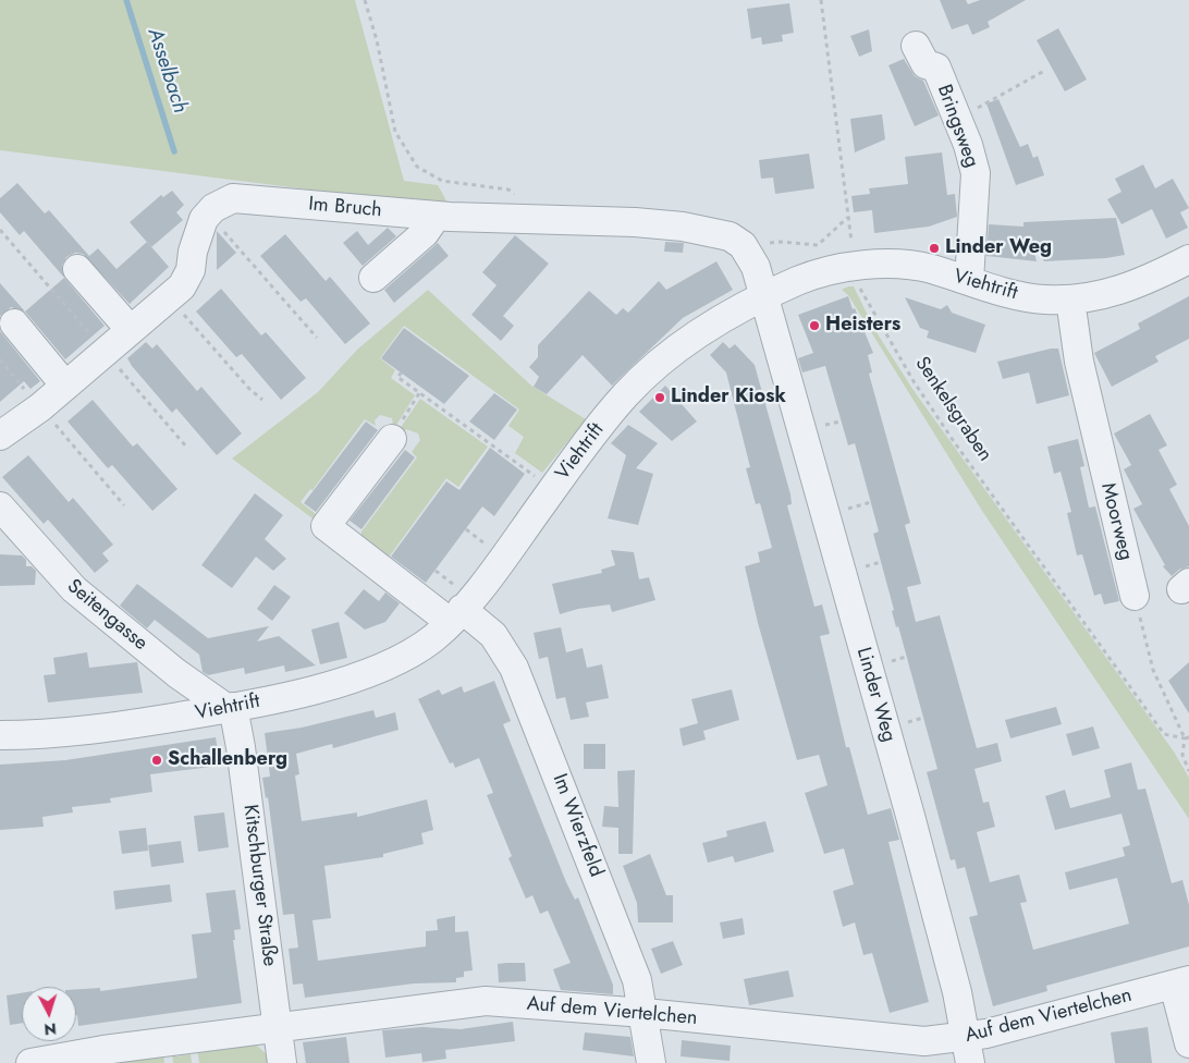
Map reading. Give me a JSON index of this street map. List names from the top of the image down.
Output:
{
  "streets": {
    "street": [
      "Bringsweg",
      "Im Bruch",
      "Viehtrift",
      "Moorweg",
      "Seitengasse",
      "Linder Weg",
      "Im Wierzfeld",
      "Kitschburger Straße",
      "Auf dem Viertelchen"
    ],
    "path": ["Senkelsgraben"]
  },
  "crossings": [
    ["Bringsweg", "Viehtrift"],
    ["Im Bruch", "Viehtrift"],
    ["Im Bruch", "Linder Weg"],
    ["Viehtrift", "Senkelsgraben"],
    ["Viehtrift", "Moorweg"],
    ["Viehtrift", "Seitengasse"],
    ["Viehtrift", "Linder Weg"],
    ["Viehtrift", "Im Wierzfeld"],
    ["Viehtrift", "Kitschburger Straße"],
    ["Seitengasse", "Kitschburger Straße"],
    ["Linder Weg", "Auf dem Viertelchen"],
    ["Im Wierzfeld", "Auf dem Viertelchen"],
    ["Kitschburger Straße", "Auf dem Viertelchen"]
  ],
  "water": ["Asselbach"],
  "places": [
    "Linder Weg",
    "Heisters",
    "Linder Kiosk",
    "Schallenberg"
  ],
  "north": "bottom"
}
